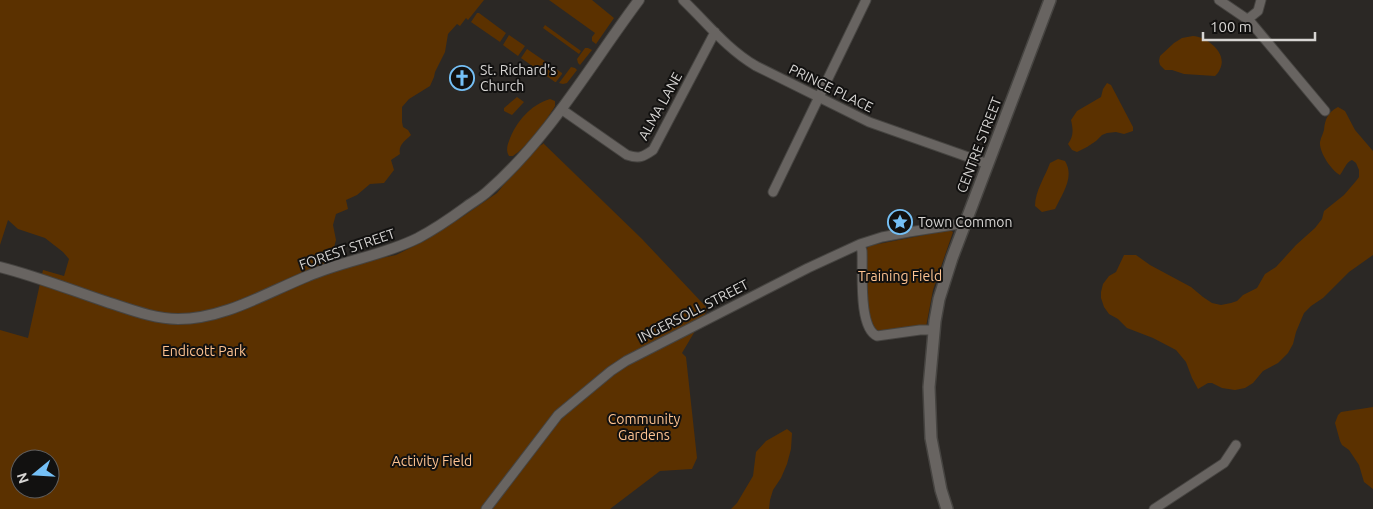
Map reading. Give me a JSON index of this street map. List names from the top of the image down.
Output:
{
  "streets": {
    "main road": ["CENTRE STREET"],
    "street": [
      "PRINCE PLACE",
      "ALMA LANE",
      "FOREST STREET",
      "INGERSOLL STREET"
    ]
  },
  "crossings": [
    ["PRINCE PLACE", "ALMA LANE"],
    ["PRINCE PLACE", "CENTRE STREET"],
    ["ALMA LANE", "FOREST STREET"],
    ["CENTRE STREET", "INGERSOLL STREET"]
  ],
  "parks": [
    "Training Field",
    "Endicott Park",
    "Community Gardens",
    "Activity Field"
  ],
  "places": {
    "church": ["St. Richard's Church"],
    "place": ["Town Common"]
  },
  "scale_bar": "100 m",
  "north": "left"
}
